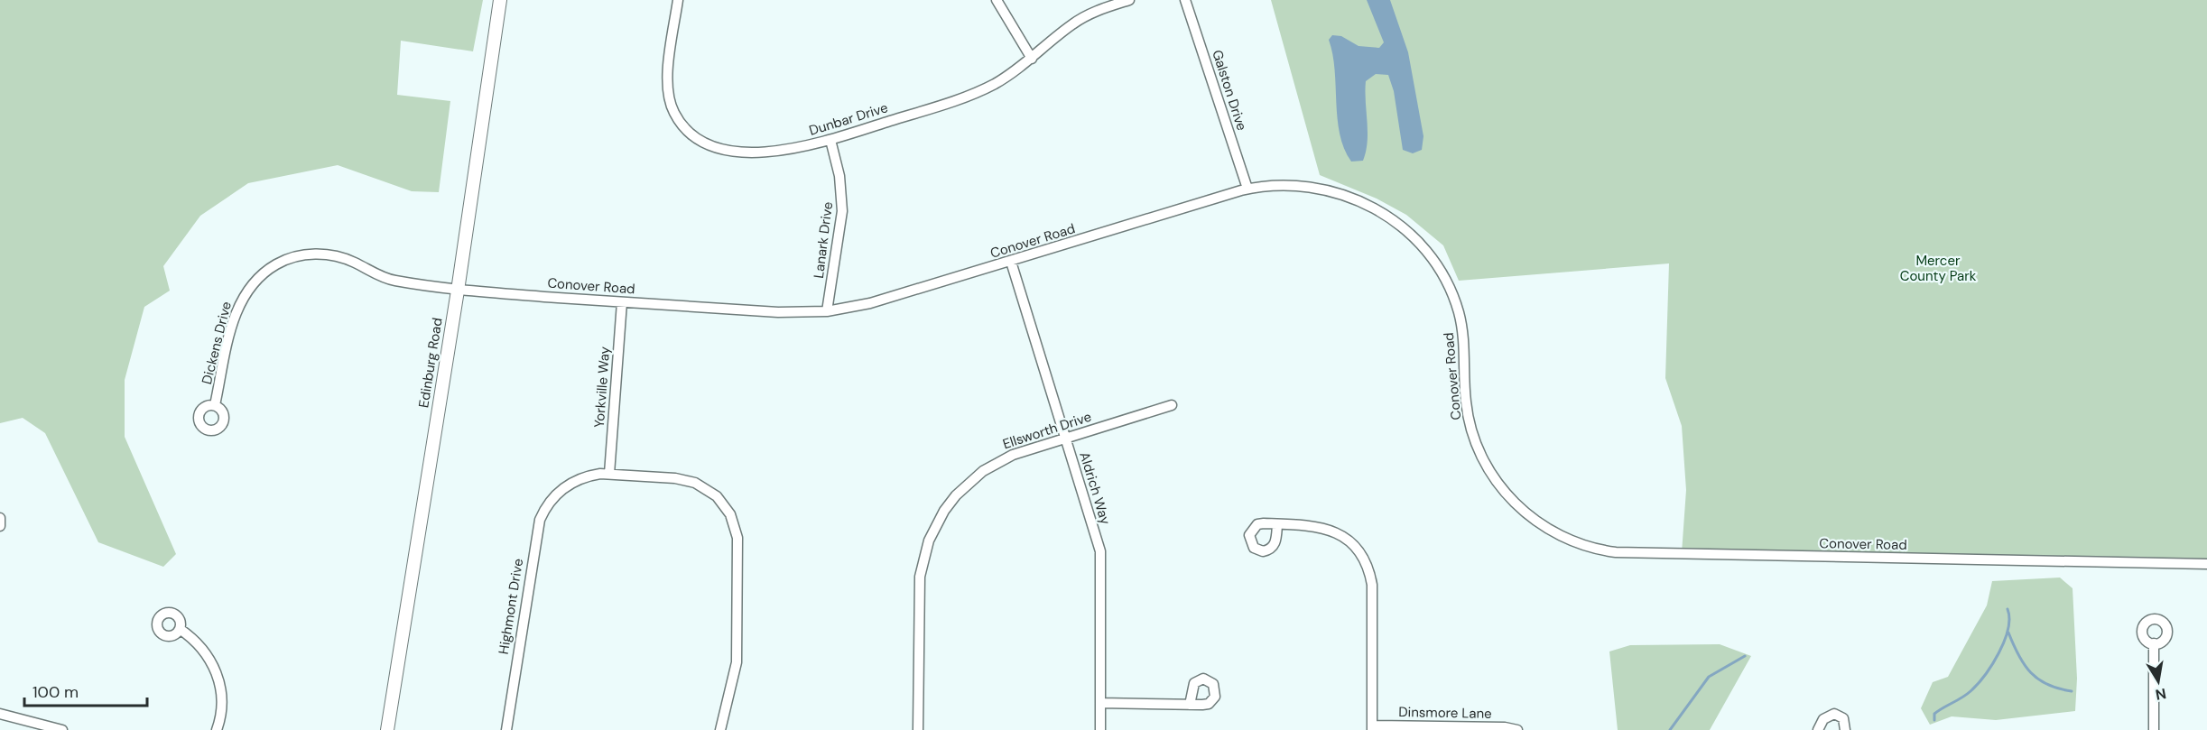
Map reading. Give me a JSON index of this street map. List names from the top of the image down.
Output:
{
  "streets": {
    "main road": ["Edinburg Road"],
    "street": [
      "Galston Drive",
      "Dunbar Drive",
      "Lanark Drive",
      "Conover Road",
      "Dickens Drive",
      "Yorkville Way",
      "Ellsworth Drive",
      "Aldrich Way",
      "Highmont Drive",
      "Dinsmore Lane"
    ]
  },
  "crossings": [
    ["Galston Drive", "Conover Road"],
    ["Dunbar Drive", "Lanark Drive"],
    ["Lanark Drive", "Conover Road"],
    ["Conover Road", "Dickens Drive"],
    ["Conover Road", "Edinburg Road"],
    ["Conover Road", "Yorkville Way"],
    ["Conover Road", "Aldrich Way"],
    ["Dickens Drive", "Edinburg Road"],
    ["Yorkville Way", "Highmont Drive"],
    ["Ellsworth Drive", "Aldrich Way"]
  ],
  "parks": ["Mercer County Park"],
  "scale_bar": "100 m",
  "north": "bottom"
}
